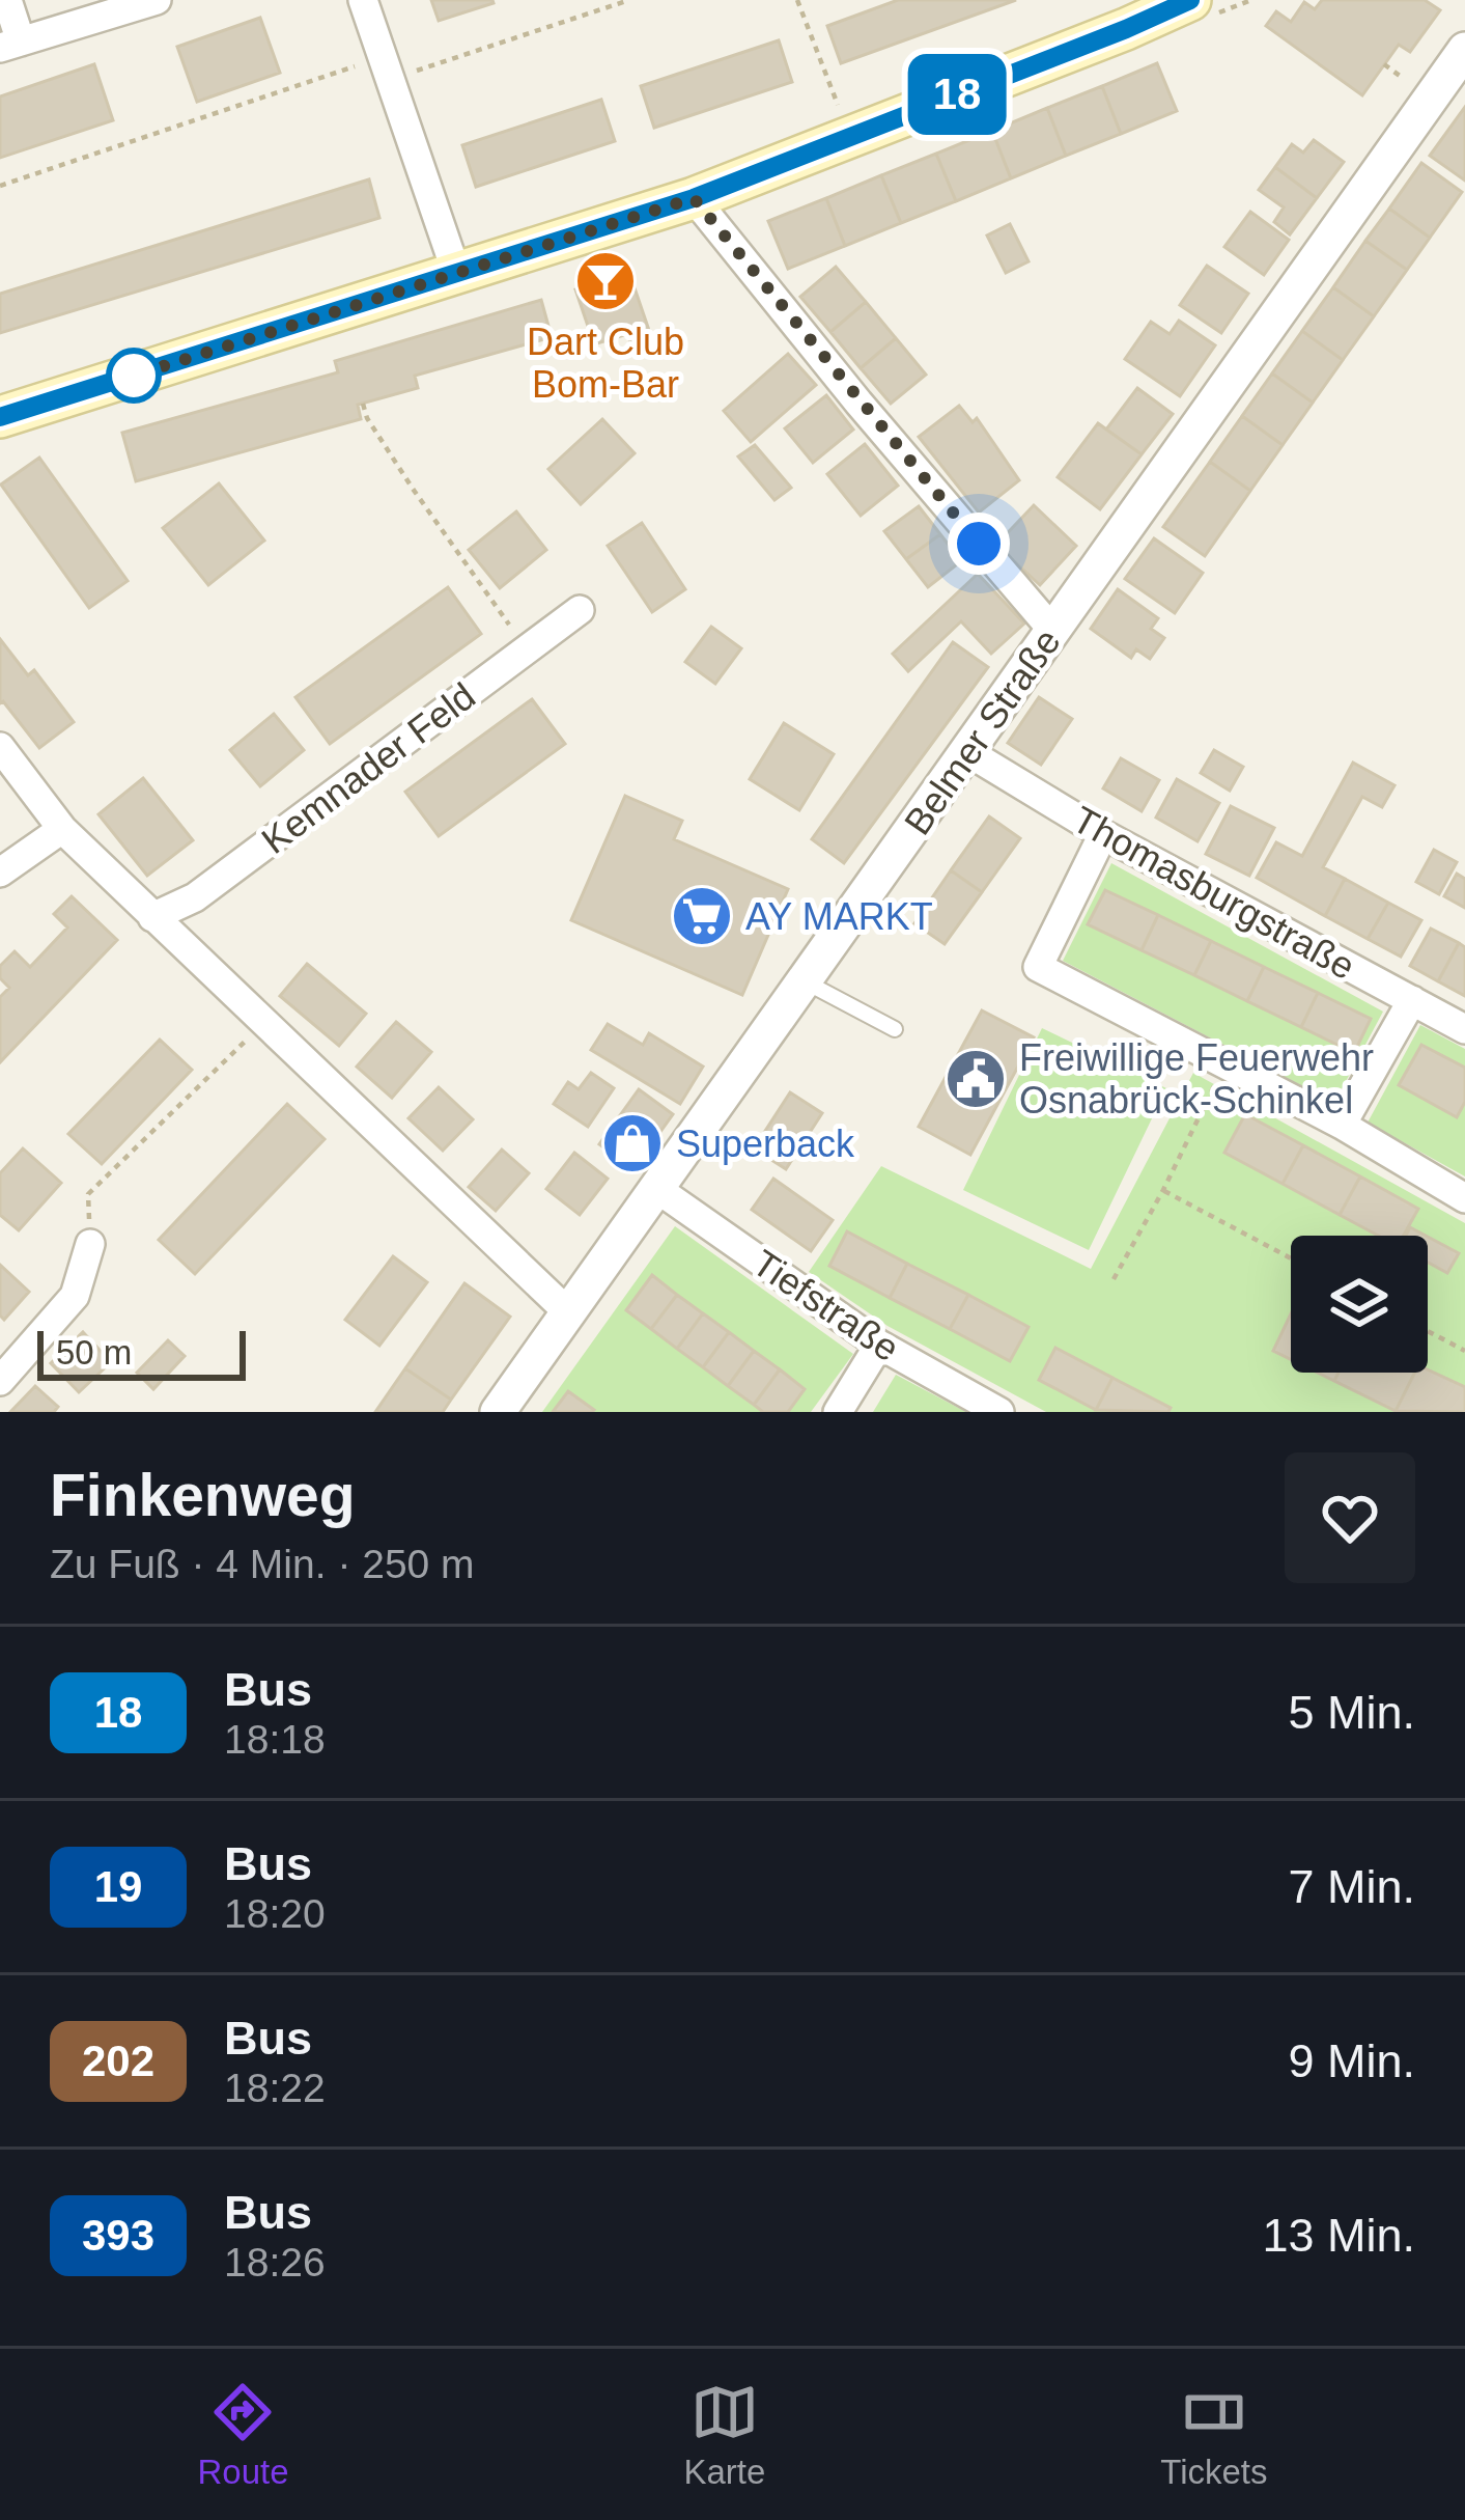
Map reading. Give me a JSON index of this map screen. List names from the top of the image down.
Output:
{
  "streets": {
    "street": [
      "Belmer Straße",
      "Kemnader Feld",
      "Thomasburgstraße",
      "Tiefstraße"
    ]
  },
  "crossings": [
    ["Belmer Straße", "Thomasburgstraße"],
    ["Belmer Straße", "Tiefstraße"]
  ],
  "places": {
    "bar": ["Dart Club Bom-Bar"],
    "supermarket": ["AY MARKT"],
    "public building": ["Freiwillige Feuerwehr Osnabrück-Schinkel"],
    "shop": ["Superback"]
  },
  "lines": ["bus line 18"],
  "scale_bar": "50 m",
  "page": {
    "on_map": "18",
    "scale": "50 m",
    "heading": ["Finkenweg", "Zu Fuß · 4 Min. · 250 m"],
    "list": [
      {
        "mark": "18",
        "name": "Bus",
        "note": "18:18",
        "value": "5 Min."
      },
      {
        "mark": "19",
        "name": "Bus",
        "note": "18:20",
        "value": "7 Min."
      },
      {
        "mark": "202",
        "name": "Bus",
        "note": "18:22",
        "value": "9 Min."
      },
      {
        "mark": "393",
        "name": "Bus",
        "note": "18:26",
        "value": "13 Min."
      }
    ],
    "tabs": ["Route", "Karte", "Tickets"]
  }
}
